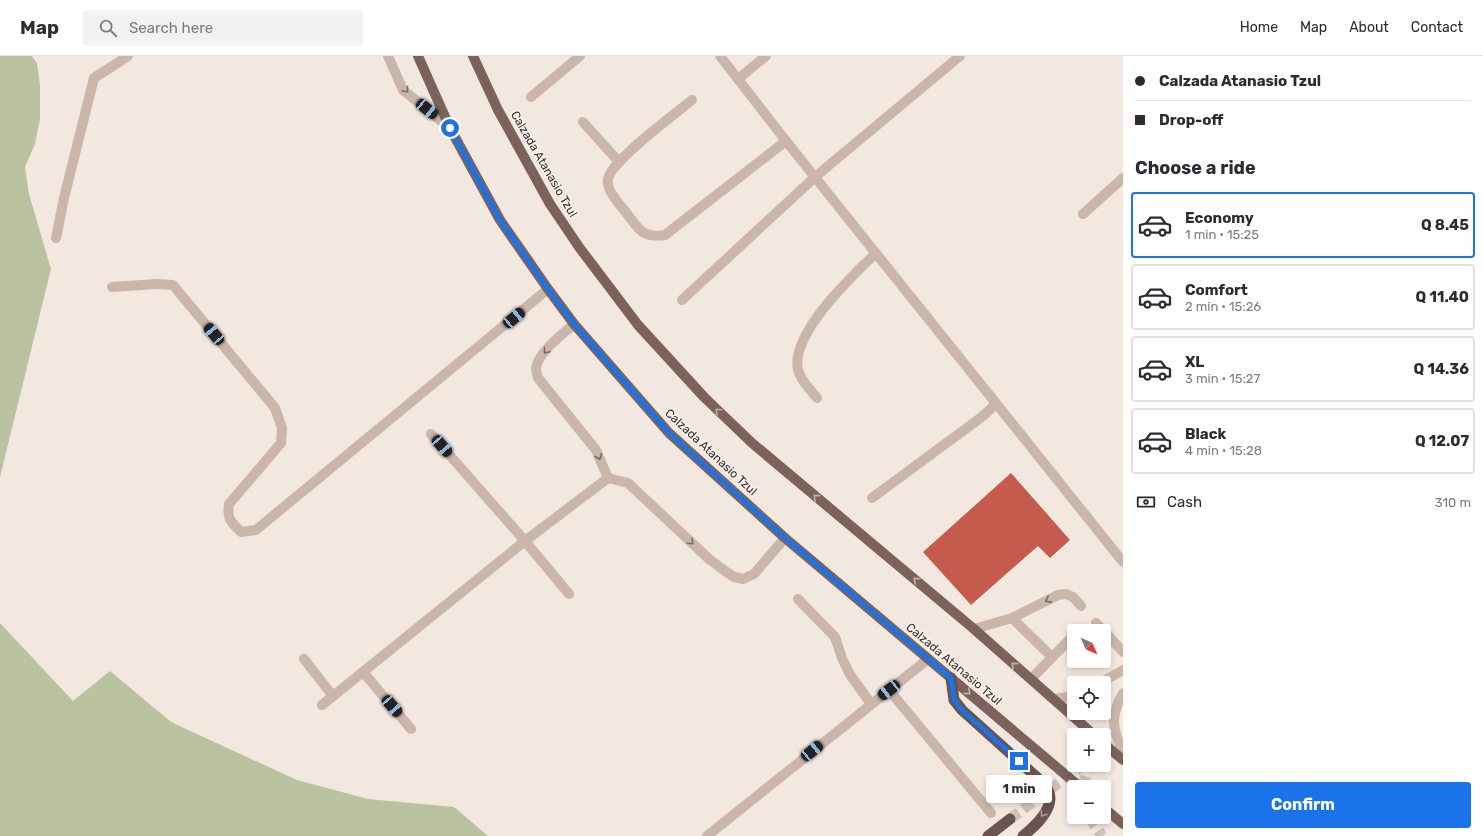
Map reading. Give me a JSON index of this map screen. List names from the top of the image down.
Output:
{
  "streets": {
    "main road": ["Calzada Atanasio Tzul"]
  },
  "north": "bottom right",
  "page": {
    "header": "Map",
    "search": "Search here",
    "nav": [
      "Home",
      "Map",
      "About",
      "Contact"
    ],
    "banner": ["Calzada Atanasio Tzul", "Drop-off"],
    "heading": "Choose a ride",
    "list": [
      {
        "name": "Economy",
        "note": "1 min · 15:25",
        "value": "Q 8.45"
      },
      {
        "name": "Comfort",
        "note": "2 min · 15:26",
        "value": "Q 11.40"
      },
      {
        "name": "XL",
        "note": "3 min · 15:27",
        "value": "Q 14.36"
      },
      {
        "name": "Black",
        "note": "4 min · 15:28",
        "value": "Q 12.07"
      }
    ],
    "pay": ["Cash", "310 m"],
    "map_buttons": ["+", "−"],
    "buttons": "Confirm",
    "bubble": "1 min"
  }
}
